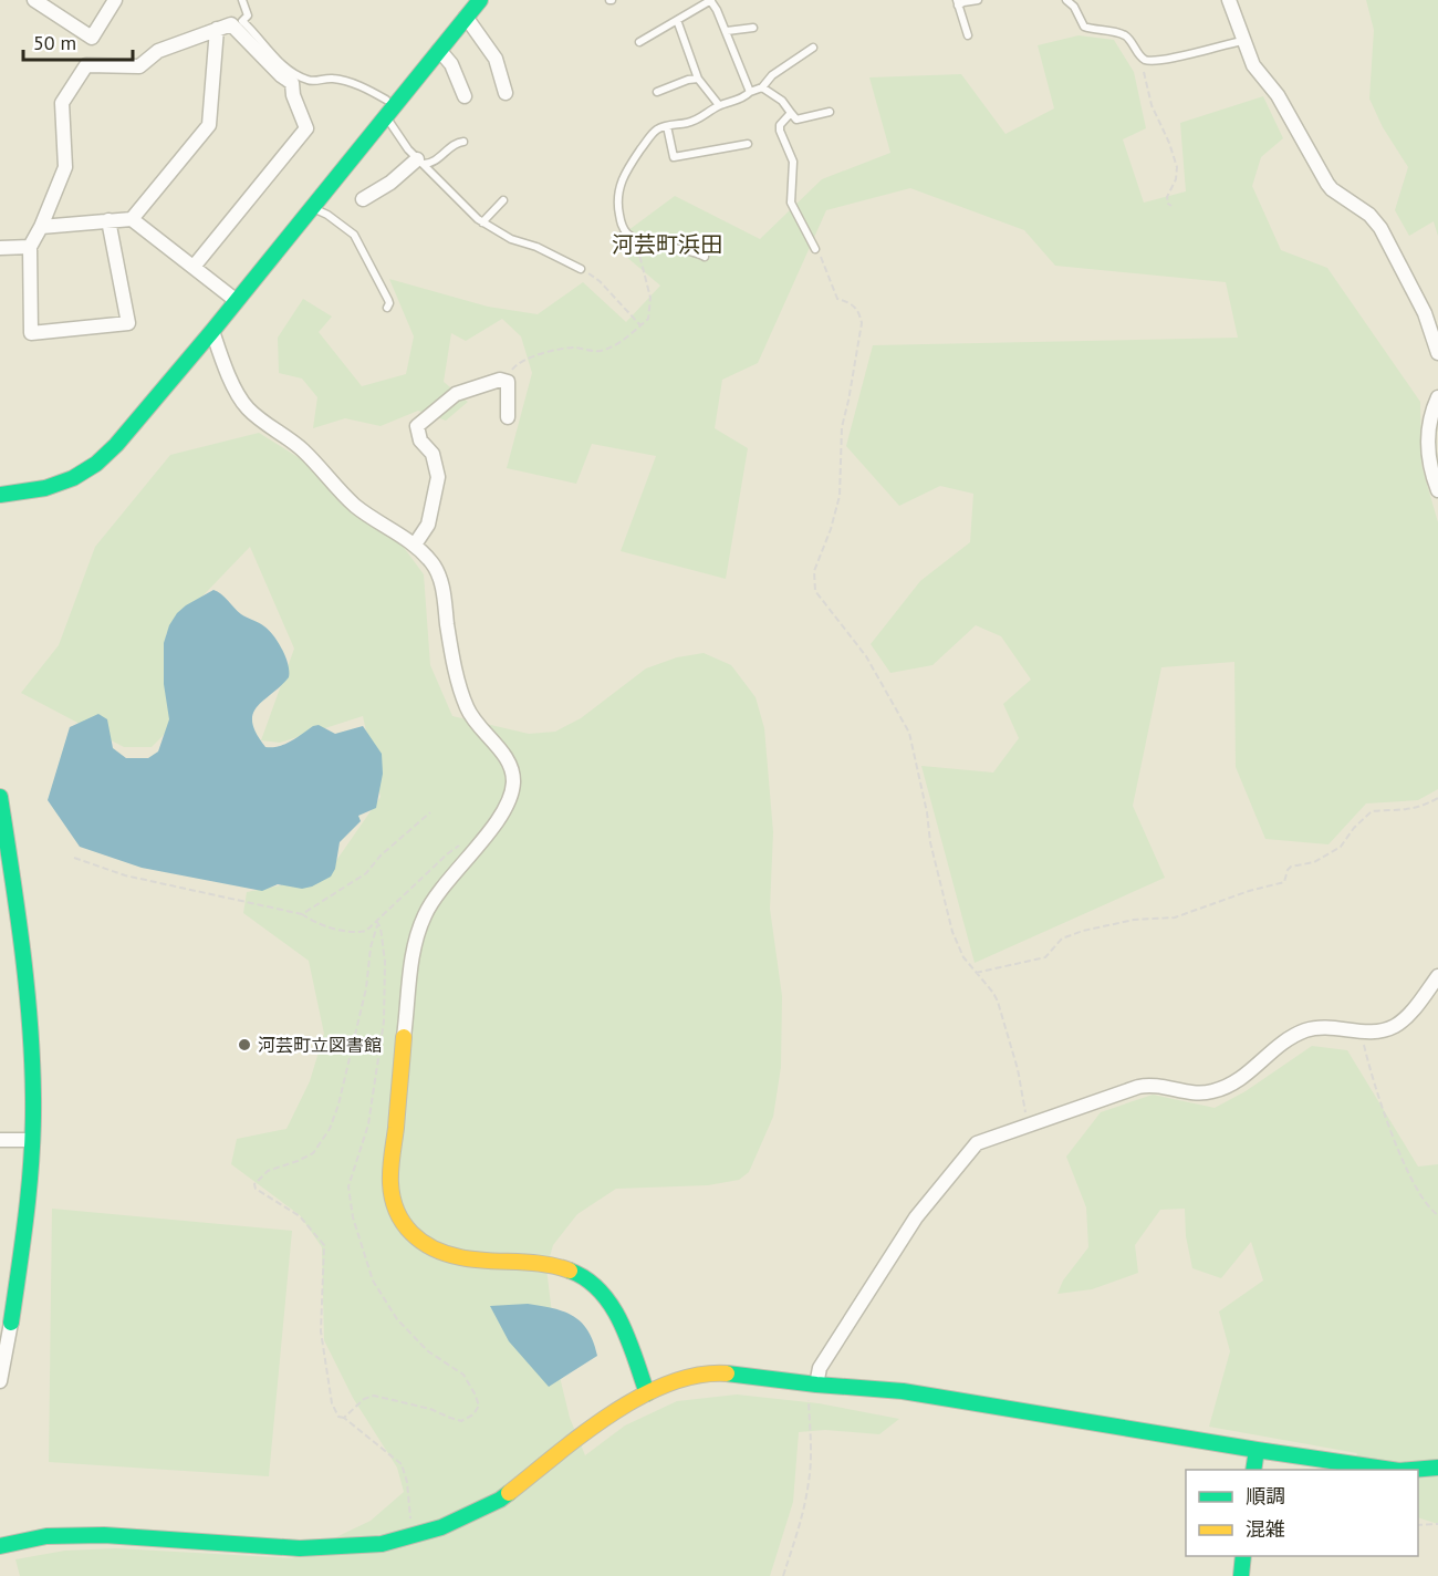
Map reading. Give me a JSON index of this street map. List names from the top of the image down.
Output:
{
  "districts": ["河芸町浜田"],
  "places": ["河芸町立図書館"],
  "legend": ["順調", "混雑"],
  "scale_bar": "50 m"
}
